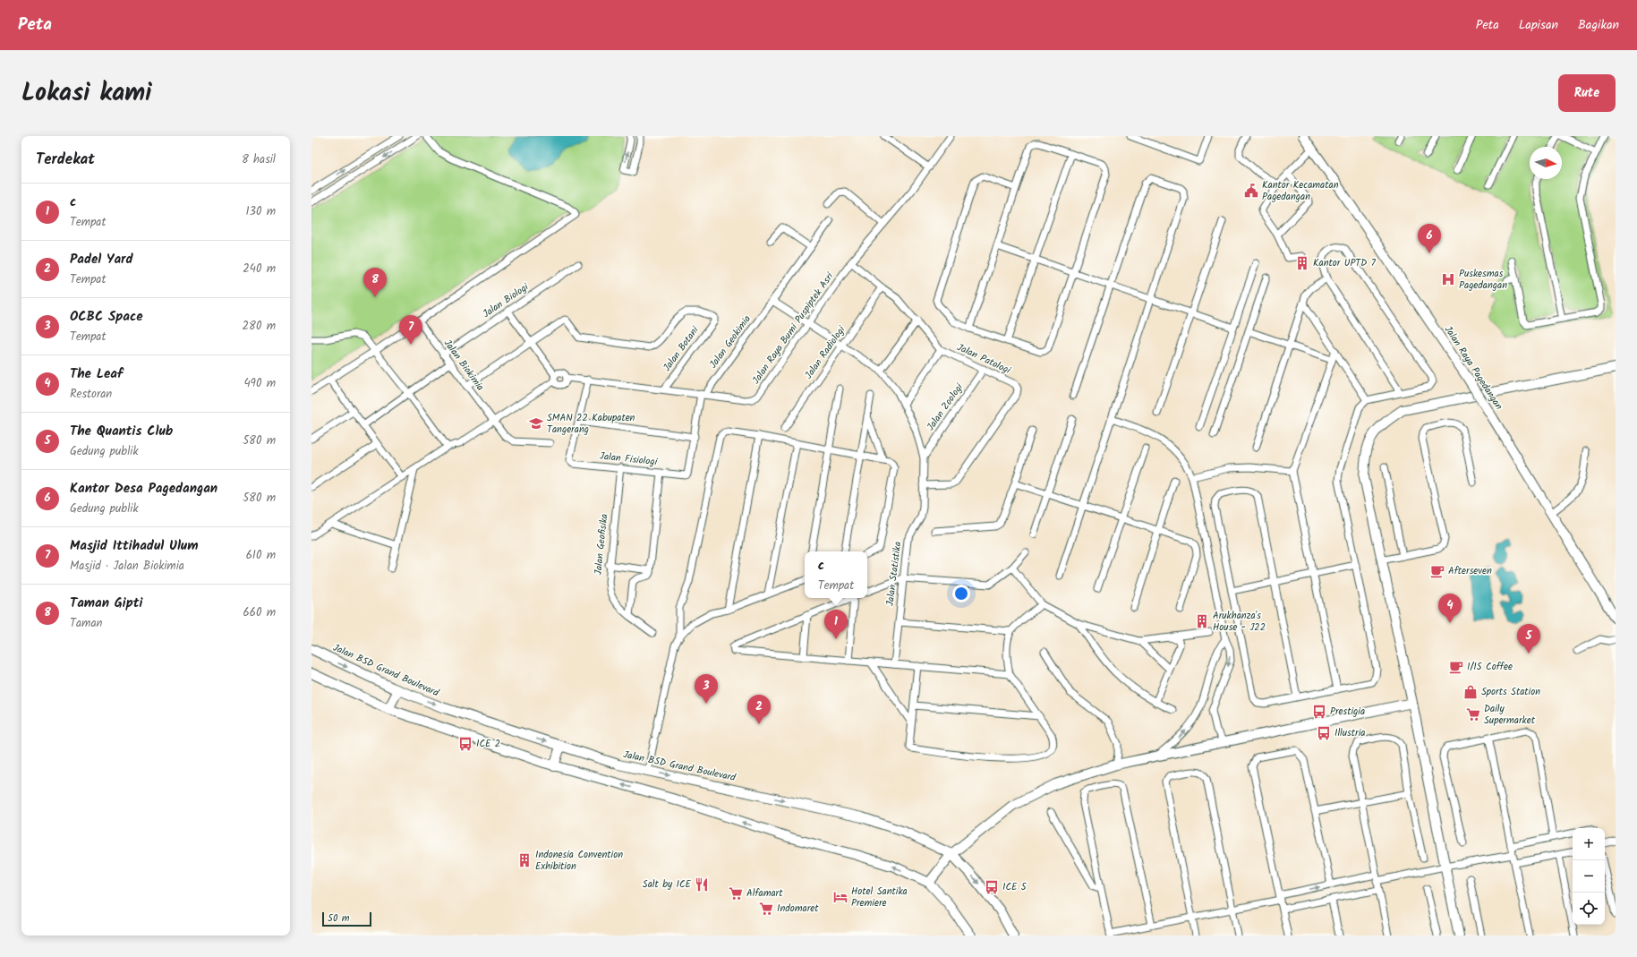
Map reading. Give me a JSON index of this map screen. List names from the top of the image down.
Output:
{
  "streets": {
    "street": [
      "Jalan Biologi",
      "Jalan Raya Bumi Puspiptek Asri",
      "Jalan Geokimia",
      "Jalan Botani",
      "Jalan Radiologi",
      "Jalan Patologi",
      "Jalan Biokimia",
      "Jalan Raya Pagedangan",
      "Jalan Zoologi",
      "Jalan Fisiologi",
      "Jalan Geofisika",
      "Jalan Statistika",
      "Jalan BSD Grand Boulevard"
    ]
  },
  "crossings": [
    ["Jalan Biologi", "Jalan Biokimia"],
    ["Jalan Raya Bumi Puspiptek Asri", "Jalan Geokimia"],
    ["Jalan Raya Bumi Puspiptek Asri", "Jalan Botani"],
    ["Jalan Raya Bumi Puspiptek Asri", "Jalan Patologi"],
    ["Jalan Raya Bumi Puspiptek Asri", "Jalan Biokimia"],
    ["Jalan Raya Bumi Puspiptek Asri", "Jalan Fisiologi"],
    ["Jalan Raya Bumi Puspiptek Asri", "Jalan Statistika"],
    ["Jalan Geokimia", "Jalan Fisiologi"],
    ["Jalan Radiologi", "Jalan Patologi"],
    ["Jalan Radiologi", "Jalan Statistika"],
    ["Jalan Patologi", "Jalan Zoologi"],
    ["Jalan Patologi", "Jalan Statistika"],
    ["Jalan Zoologi", "Jalan Statistika"],
    ["Jalan Fisiologi", "Jalan Geofisika"]
  ],
  "places": {
    "public building": ["Kantor Kecamatan Pagedangan"],
    "building": ["Kantor UPTD 7", "Arukhanza's House - J22", "Indonesia Convention Exhibition"],
    "hospital": ["Puskesmas Pagedangan"],
    "school or university": ["SMAN 22 Kabupaten Tangerang"],
    "cafe": ["Afterseven", "1/15 Coffee"],
    "shop": ["Sports Station"],
    "bus stop": [
      "Prestigia",
      "Illustria",
      "ICE 2",
      "ICE 5"
    ],
    "supermarket": ["Daily Supermarket", "Alfamart", "Indomaret"],
    "restaurant": ["Salt by ICE"],
    "hotel": ["Hotel Santika Premiere"]
  },
  "scale_bar": "50 m",
  "north": "right",
  "page": {
    "header": "Peta",
    "nav": ["Peta", "Lapisan", "Bagikan"],
    "title": "Lokasi kami",
    "buttons": "Rute",
    "heading": ["Terdekat", "8 hasil"],
    "list": [
      {
        "mark": "1",
        "name": "c",
        "note": "Tempat",
        "value": "130 m"
      },
      {
        "mark": "2",
        "name": "Padel Yard",
        "note": "Tempat",
        "value": "240 m"
      },
      {
        "mark": "3",
        "name": "OCBC Space",
        "note": "Tempat",
        "value": "280 m"
      },
      {
        "mark": "4",
        "name": "The Leaf",
        "note": "Restoran",
        "value": "490 m"
      },
      {
        "mark": "5",
        "name": "The Quantis Club",
        "note": "Gedung publik",
        "value": "580 m"
      },
      {
        "mark": "6",
        "name": "Kantor Desa Pagedangan",
        "note": "Gedung publik",
        "value": "580 m"
      },
      {
        "mark": "7",
        "name": "Masjid Ittihadul Ulum",
        "note": "Masjid · Jalan Biokimia",
        "value": "610 m"
      },
      {
        "mark": "8",
        "name": "Taman Gipti",
        "note": "Taman",
        "value": "660 m"
      }
    ],
    "pins": [
      "6",
      "8",
      "7",
      "4",
      "1",
      "5",
      "3",
      "2"
    ],
    "popup": ["c", "Tempat"],
    "map_buttons": ["+", "−"],
    "scale": "50 m"
  }
}
